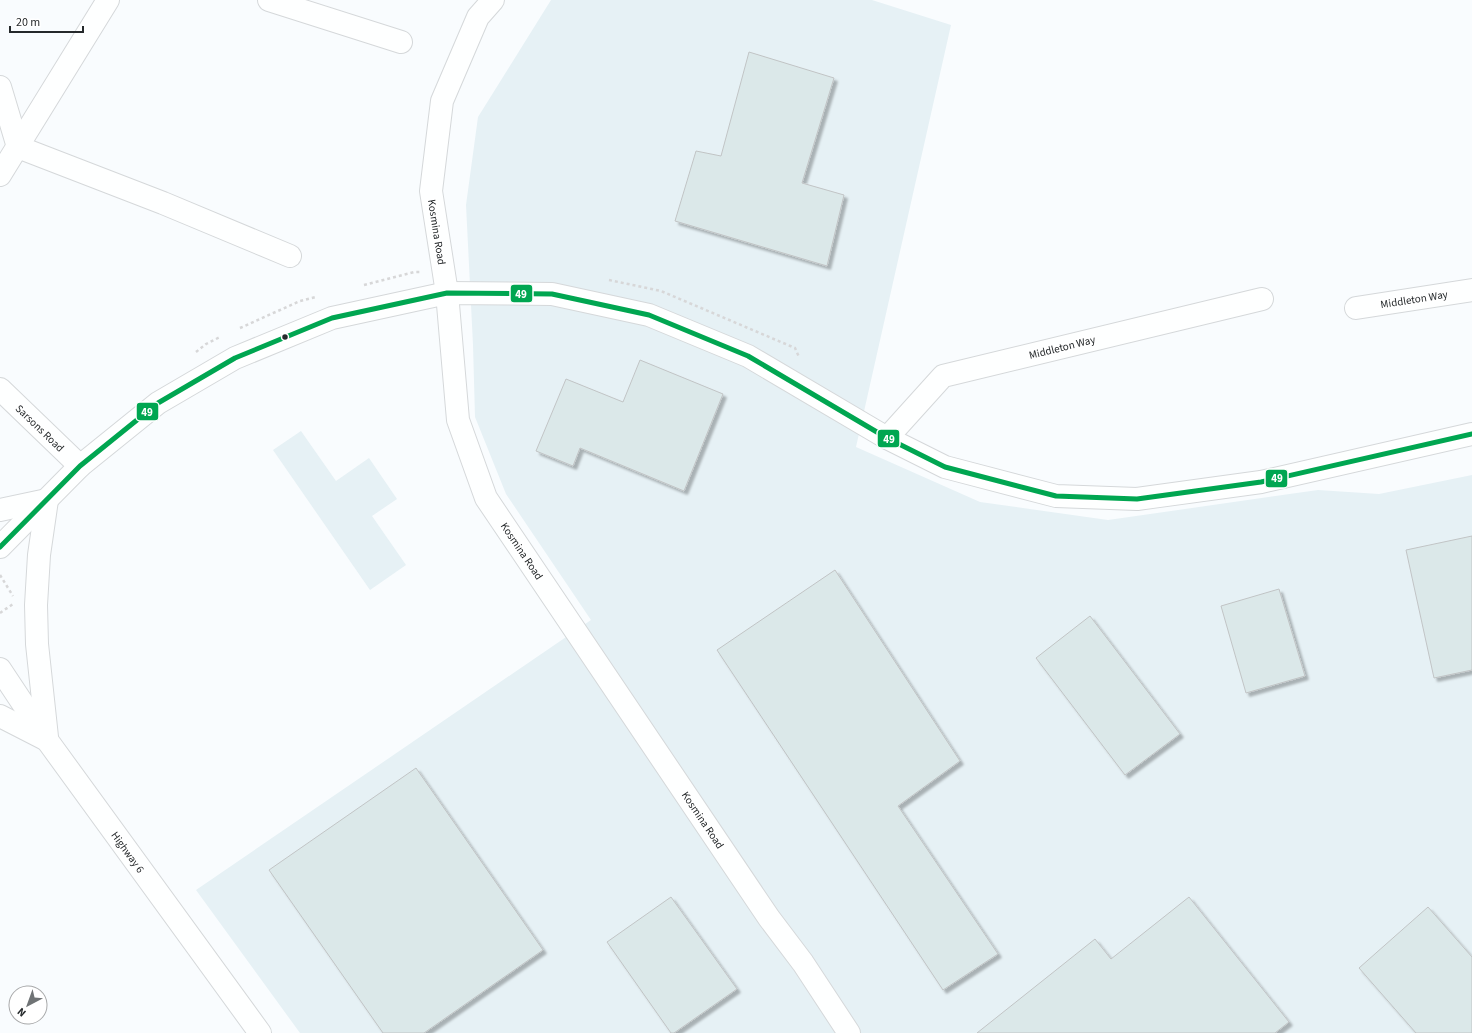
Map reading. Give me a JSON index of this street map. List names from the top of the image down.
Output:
{
  "streets": {
    "street": [
      "Kosmina Road",
      "Middleton Way",
      "Sarsons Road",
      "Highway 6"
    ]
  },
  "lines": ["transit line 49"],
  "scale_bar": "20 m",
  "north": "bottom left"
}
